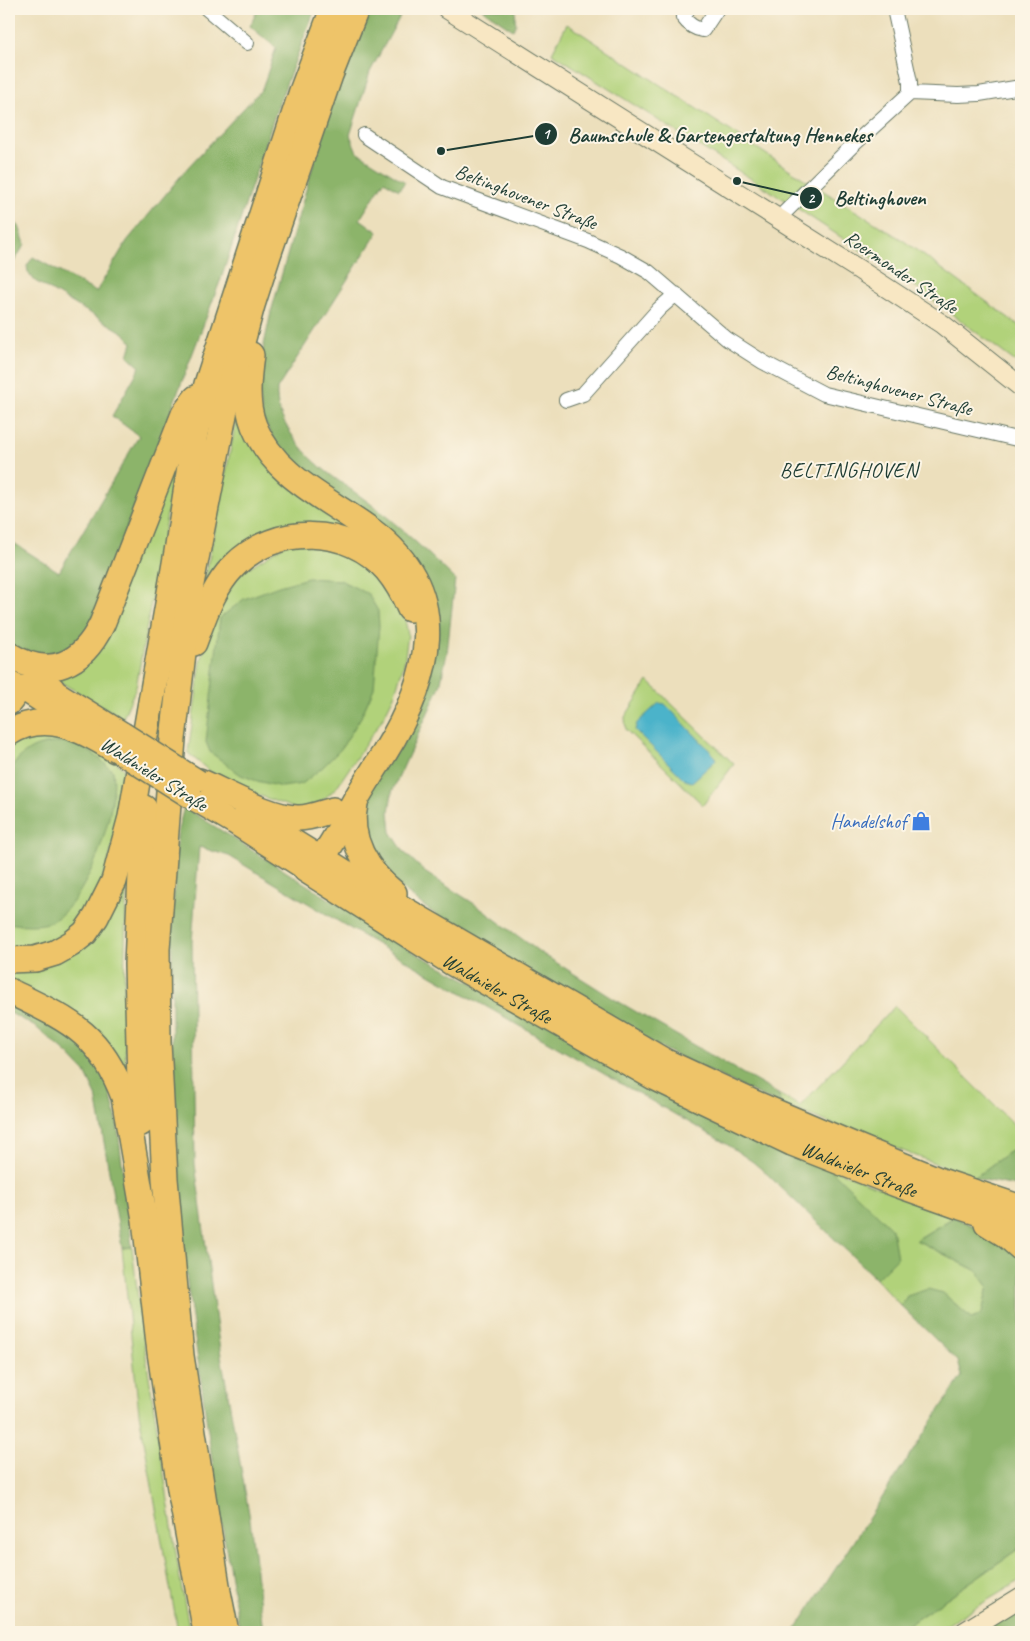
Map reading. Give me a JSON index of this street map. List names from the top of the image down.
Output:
{
  "streets": {
    "highway": ["Waldnieler Straße"],
    "main road": ["Roermonder Straße"],
    "street": ["Beltinghovener Straße"]
  },
  "districts": ["BELTINGHOVEN"],
  "places": {
    "other": ["Baumschule & Gartengestaltung Hennekes", "Beltinghoven"],
    "shop": ["Handelshof"]
  }
}
